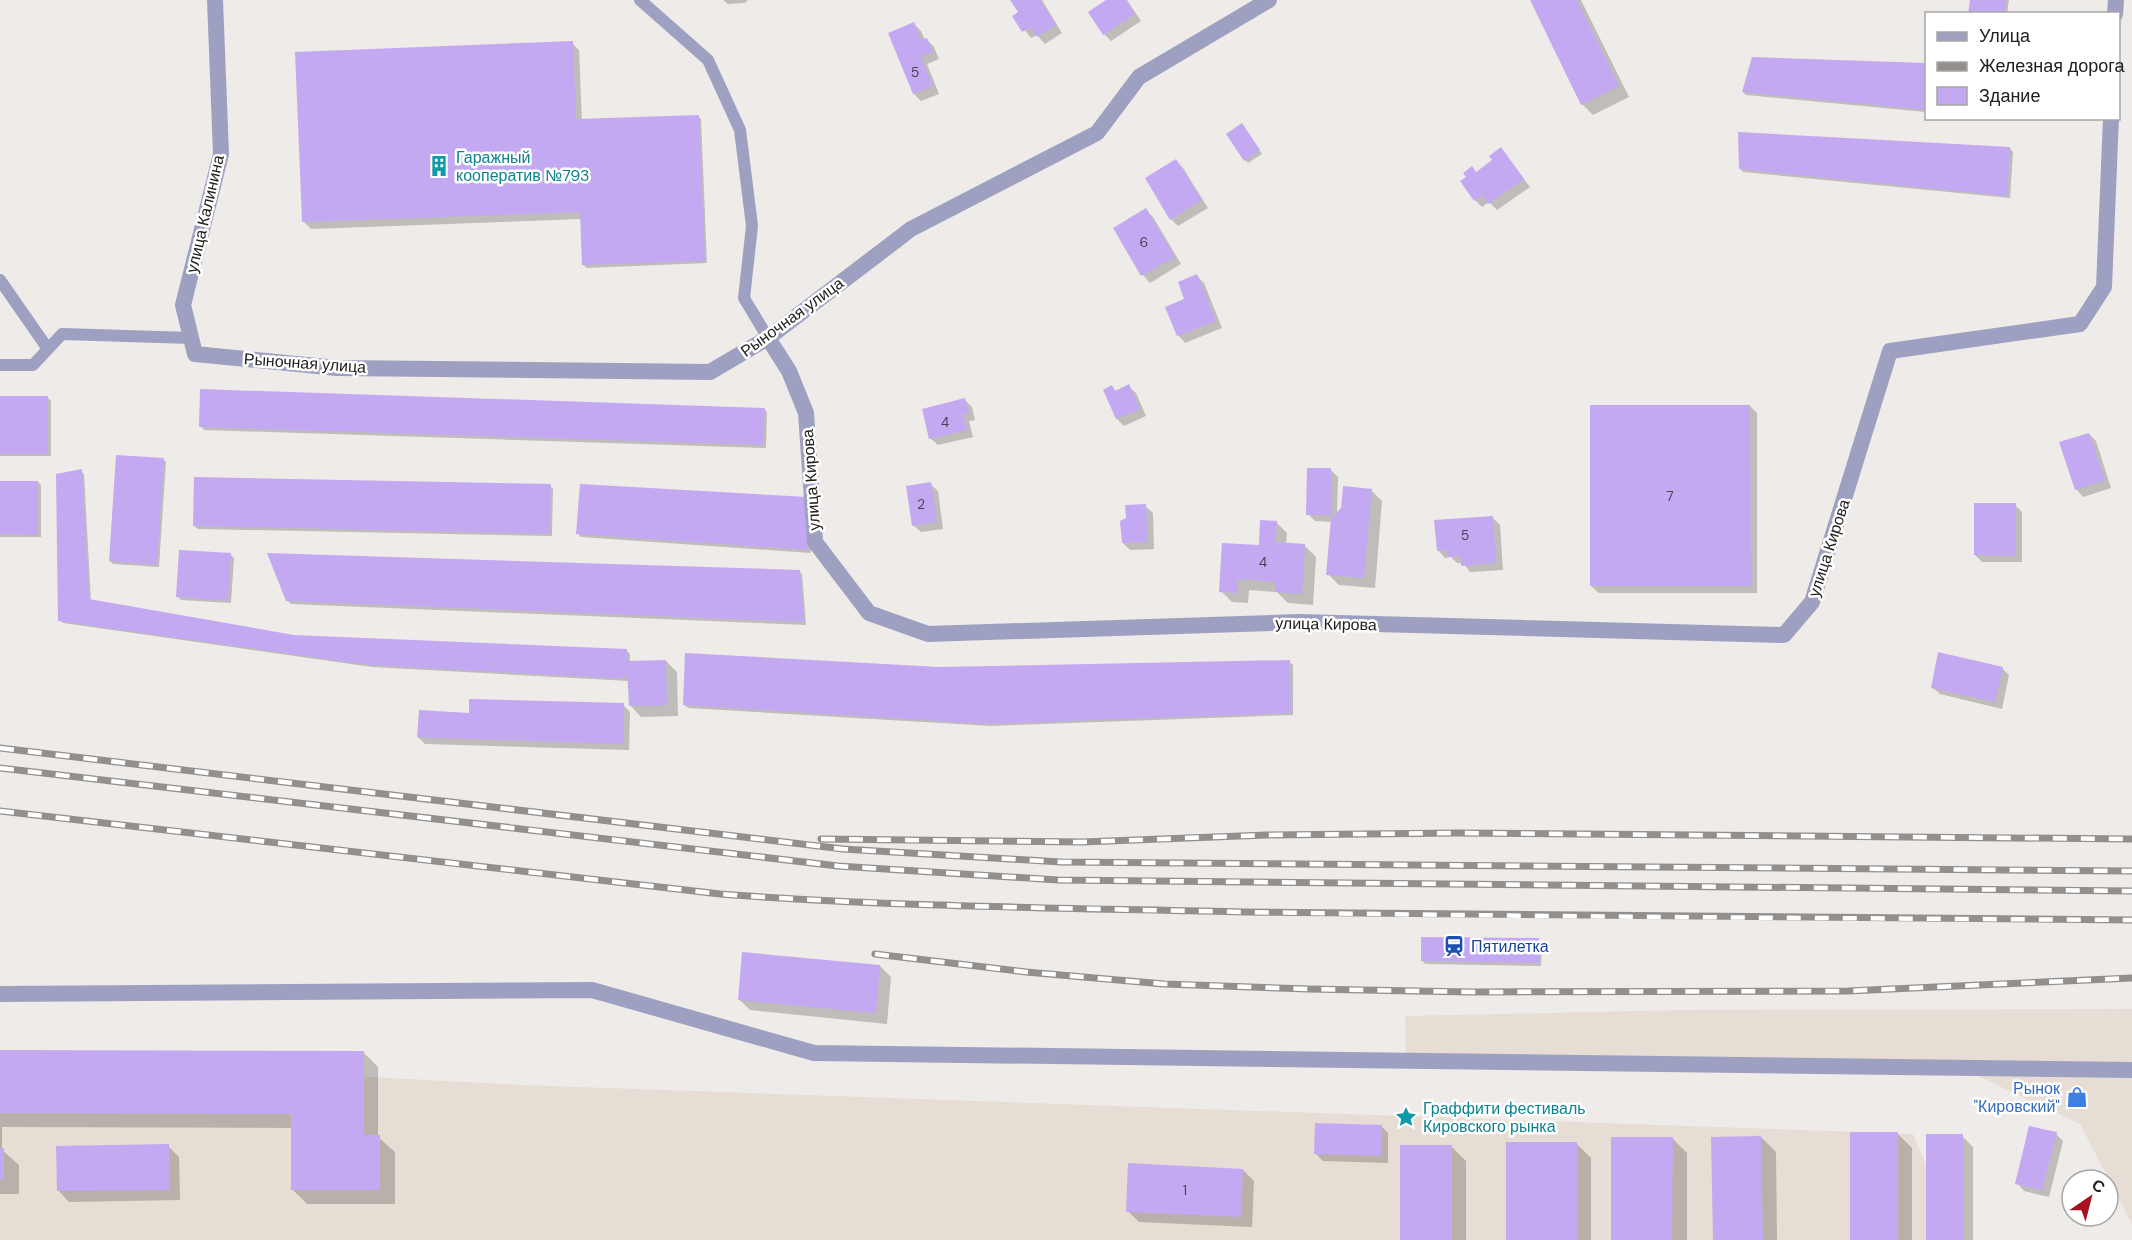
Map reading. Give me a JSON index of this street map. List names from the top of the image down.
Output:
{
  "streets": {
    "street": ["улица Калинина", "Рыночная улица", "улица Кирова"]
  },
  "crossings": [
    ["улица Калинина", "Рыночная улица"],
    ["Рыночная улица", "улица Кирова"]
  ],
  "places": {
    "building": ["Гаражный кооператив №793"],
    "station": ["Пятилетка"],
    "shop": ["Рынок \"Кировский\""],
    "place": ["Граффити фестиваль Кировского рынка"]
  },
  "house_numbers": [
    "5",
    "6",
    "4",
    "7",
    "2",
    "5",
    "4",
    "1"
  ],
  "legend": ["Улица", "Железная дорога", "Здание"],
  "north": "top right"
}
